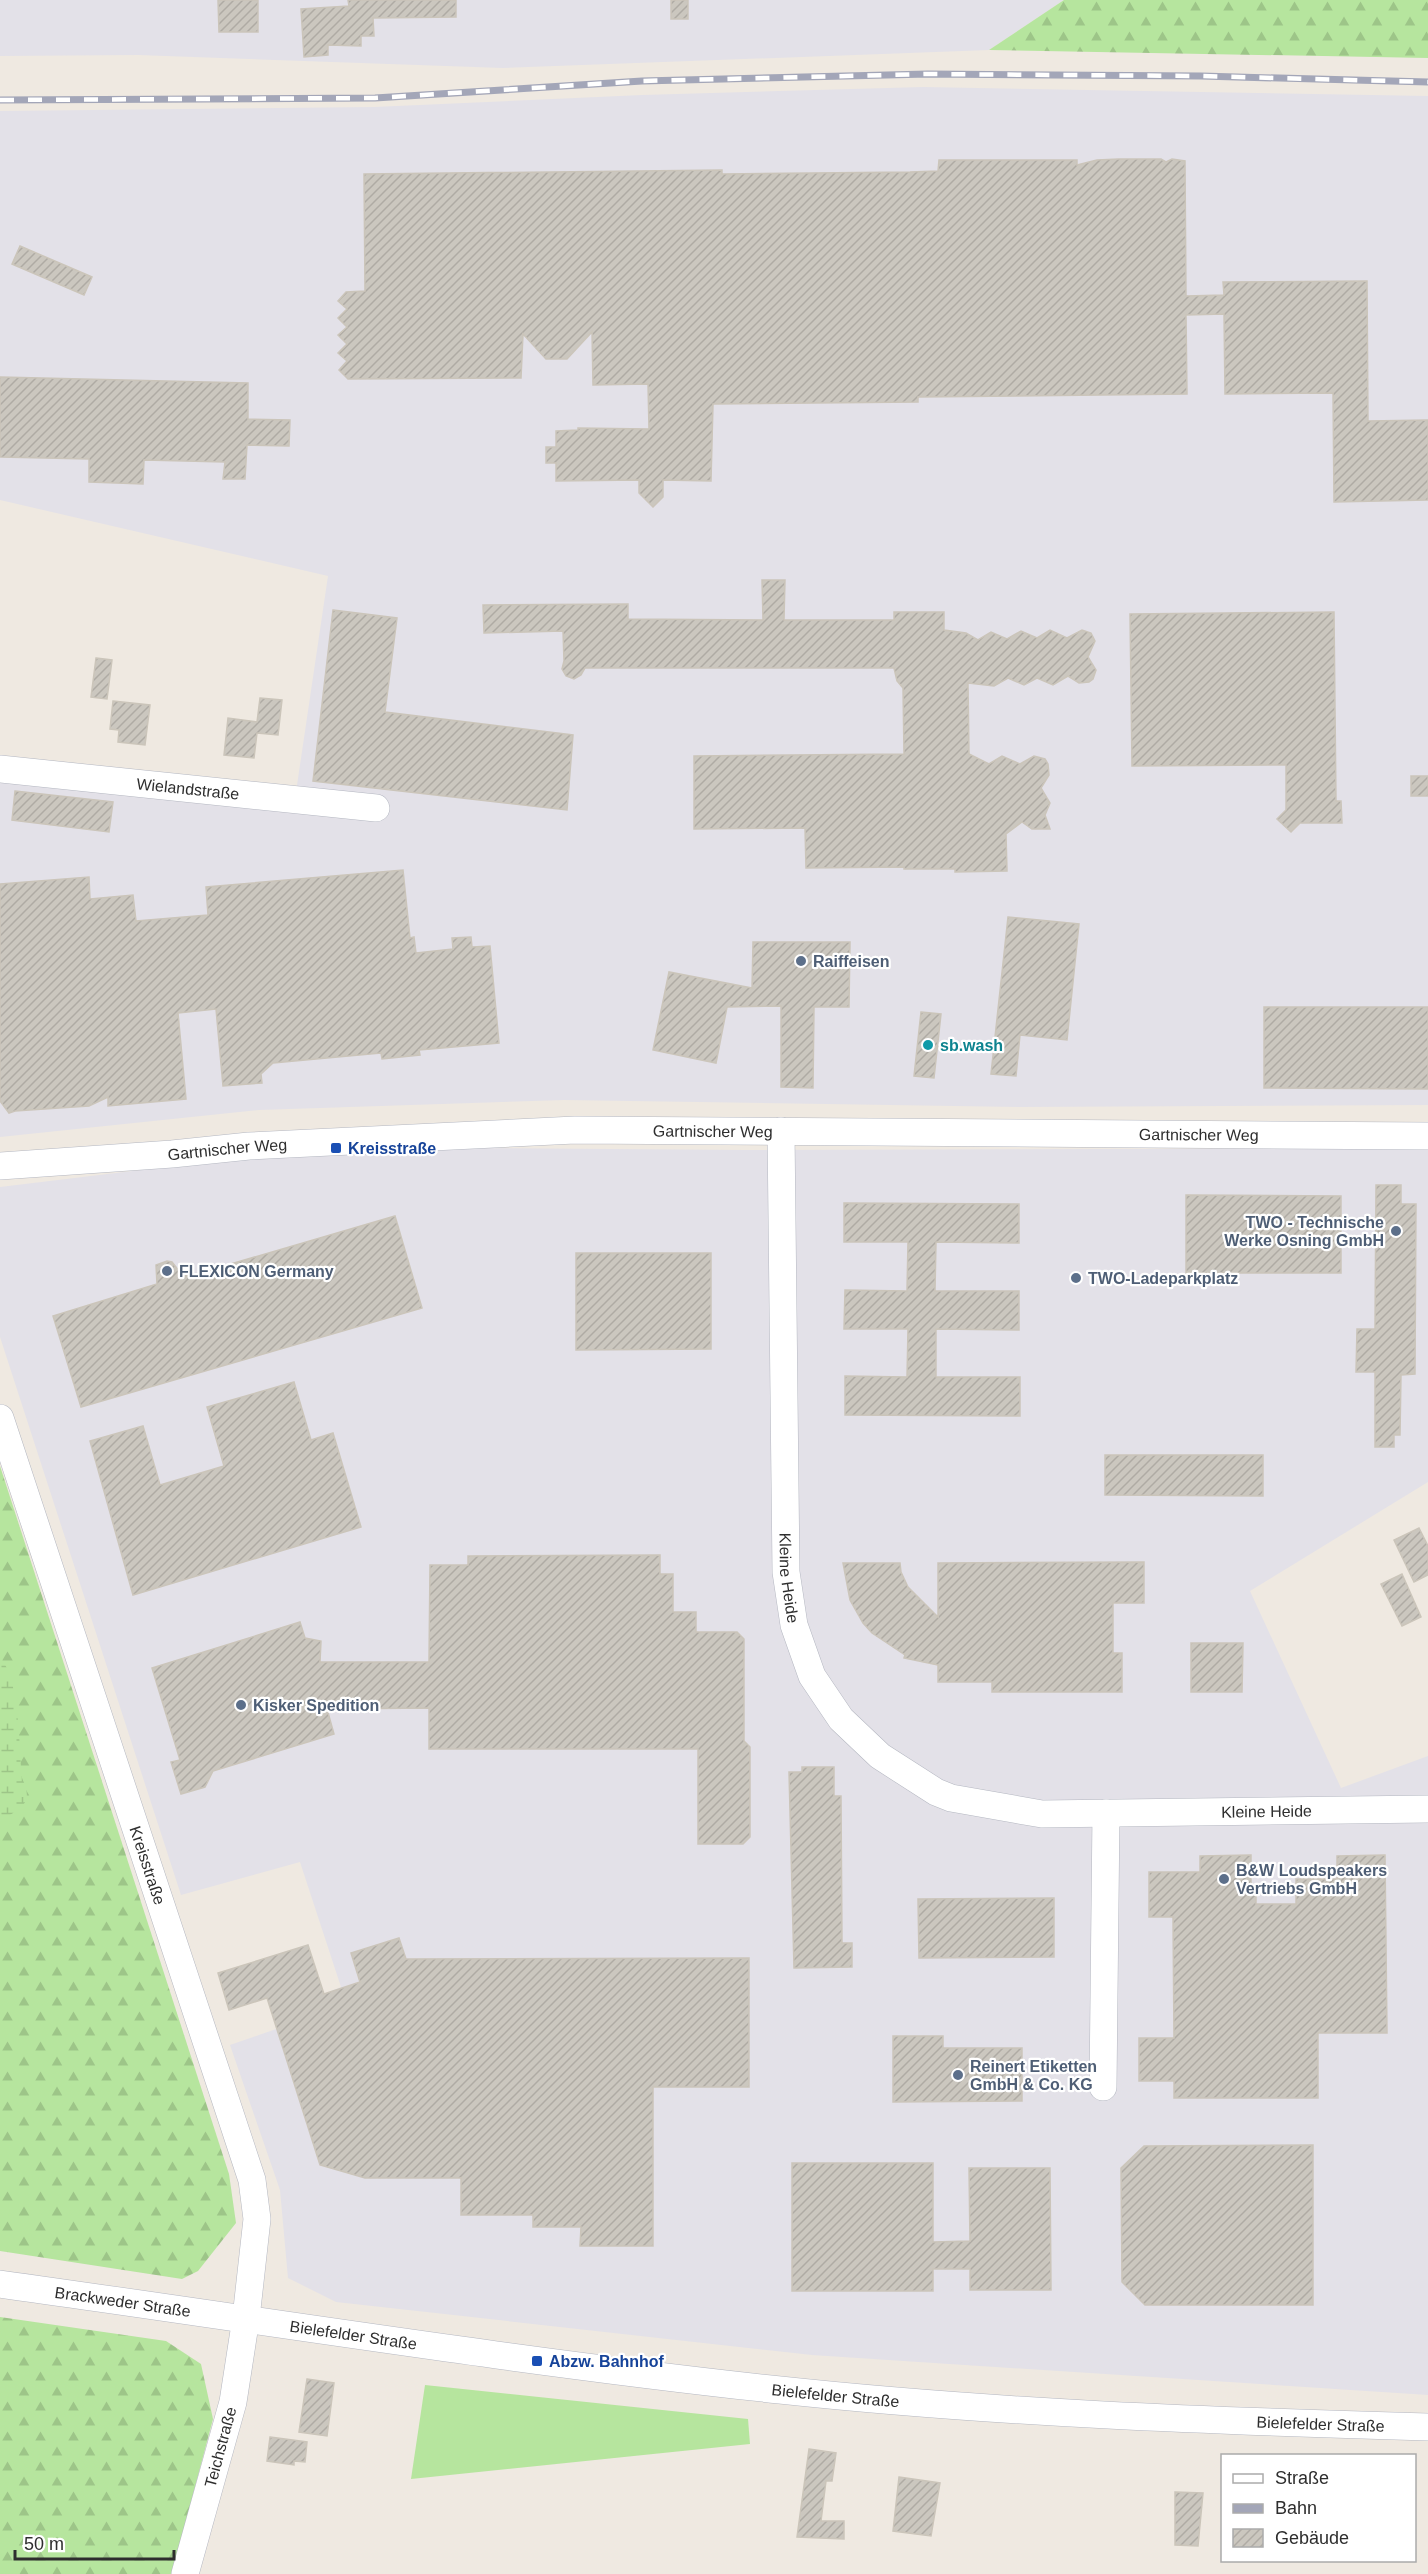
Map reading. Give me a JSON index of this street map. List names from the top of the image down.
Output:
{
  "streets": {
    "street": [
      "Wielandstraße",
      "Gartnischer Weg",
      "Kleine Heide",
      "Kreisstraße",
      "Brackweder Straße",
      "Bielefelder Straße",
      "Teichstraße"
    ]
  },
  "crossings": [
    ["Gartnischer Weg", "Kleine Heide"],
    ["Kreisstraße", "Brackweder Straße"],
    ["Kreisstraße", "Bielefelder Straße"],
    ["Kreisstraße", "Teichstraße"],
    ["Brackweder Straße", "Bielefelder Straße"],
    ["Brackweder Straße", "Teichstraße"],
    ["Bielefelder Straße", "Teichstraße"]
  ],
  "places": {
    "other": [
      "Raiffeisen",
      "sb.wash",
      "TWO - Technische Werke Osning GmbH",
      "FLEXICON Germany",
      "TWO-Ladeparkplatz",
      "Kisker Spedition",
      "B&W Loudspeakers Vertriebs GmbH",
      "Reinert Etiketten GmbH & Co. KG"
    ],
    "transit": ["Kreisstraße", "Abzw. Bahnhof"]
  },
  "legend": ["Straße", "Bahn", "Gebäude"],
  "scale_bar": "50 m"
}
